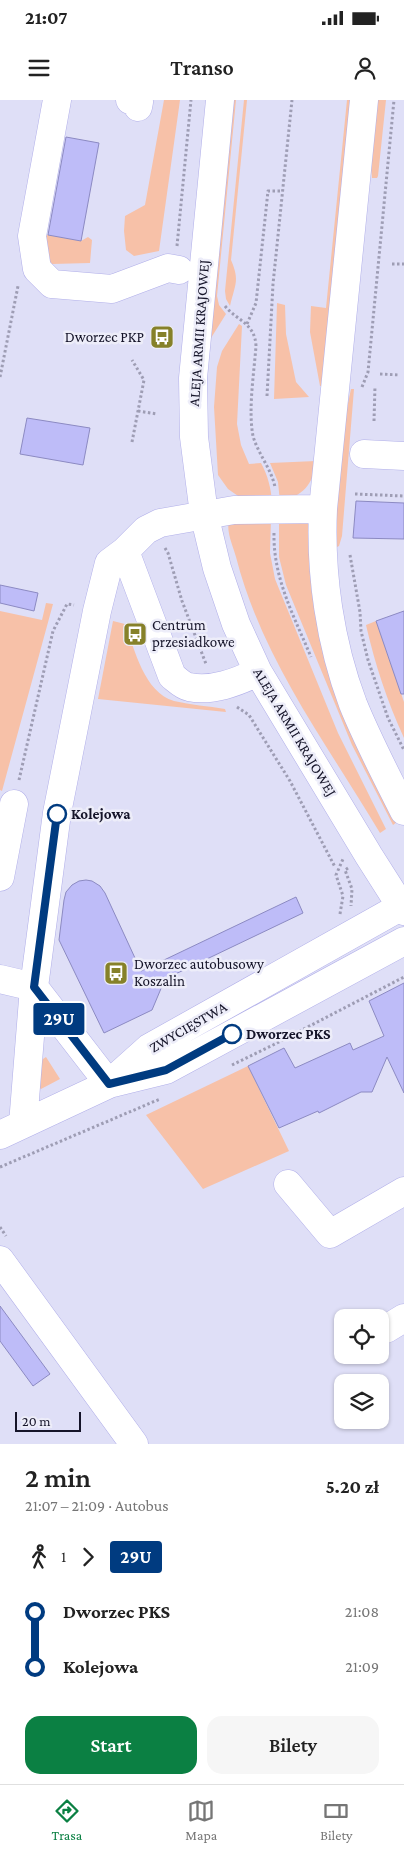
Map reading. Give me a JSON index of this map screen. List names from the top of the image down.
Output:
{
  "streets": {
    "street": ["ALEJA ARMII KRAJOWEJ", "ZWYCIĘSTWA"]
  },
  "crossings": [
    ["ALEJA ARMII KRAJOWEJ", "ZWYCIĘSTWA"]
  ],
  "places": {
    "bus stop": ["Dworzec PKP", "Centrum przesiadkowe", "Dworzec autobusowy Koszalin"],
    "other": ["Kolejowa", "Dworzec PKS"]
  },
  "lines": ["bus line 29U"],
  "scale_bar": "20 m",
  "page": {
    "status": "21:07",
    "header": "Transo",
    "on_map": "29U",
    "scale": "20 m",
    "heading": ["2 min", "21:07 – 21:09 · Autobus", "5.20 zł"],
    "legs": ["1", "29U"],
    "list": [
      {
        "name": "Dworzec PKS",
        "value": "21:08"
      },
      {
        "name": "Kolejowa",
        "value": "21:09"
      }
    ],
    "buttons": ["Start", "Bilety"],
    "tabs": ["Trasa", "Mapa", "Bilety"]
  }
}
